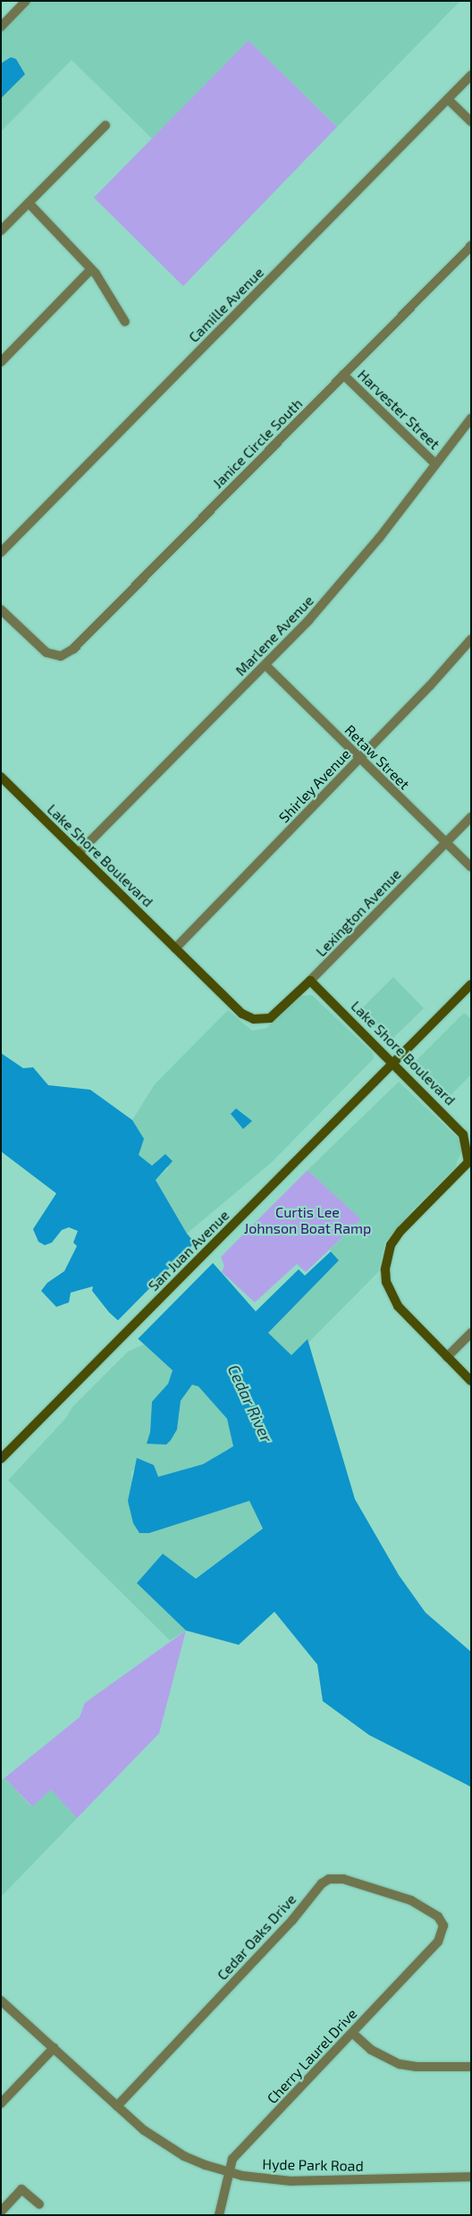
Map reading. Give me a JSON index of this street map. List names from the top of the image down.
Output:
{
  "streets": {
    "street": [
      "Camille Avenue",
      "Harvester Street",
      "Janice Circle South",
      "Marlene Avenue",
      "Retaw Street",
      "Shirley Avenue",
      "Lake Shore Boulevard",
      "Lexington Avenue",
      "San Juan Avenue",
      "Cedar Oaks Drive",
      "Cherry Laurel Drive",
      "Hyde Park Road"
    ]
  },
  "crossings": [
    ["Harvester Street", "Janice Circle South"],
    ["Harvester Street", "Marlene Avenue"],
    ["Marlene Avenue", "Retaw Street"],
    ["Marlene Avenue", "Lake Shore Boulevard"],
    ["Retaw Street", "Shirley Avenue"],
    ["Retaw Street", "Lexington Avenue"],
    ["Shirley Avenue", "Lake Shore Boulevard"],
    ["Lake Shore Boulevard", "Lexington Avenue"],
    ["Lake Shore Boulevard", "San Juan Avenue"],
    ["Cedar Oaks Drive", "Cherry Laurel Drive"],
    ["Cedar Oaks Drive", "Hyde Park Road"],
    ["Cherry Laurel Drive", "Hyde Park Road"]
  ],
  "water": ["Cedar River"],
  "parks": ["Curtis Lee Johnson Boat Ramp"]
}
